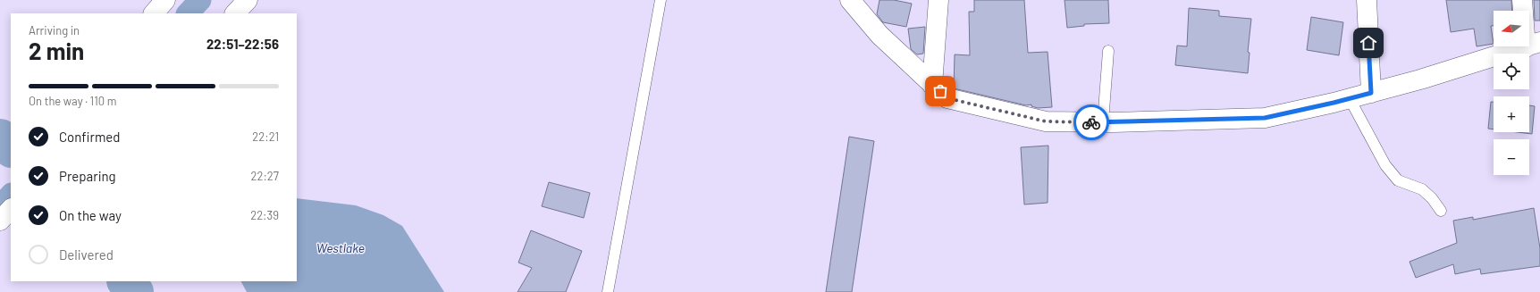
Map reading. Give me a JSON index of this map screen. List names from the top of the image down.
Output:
{
  "water": ["Westlake"],
  "north": "left",
  "page": {
    "map_buttons": ["+", "−"],
    "heading": ["2 min", "Arriving in", "22:51–22:56"],
    "bar": "On the way · 110 m",
    "list": [
      ["Confirmed", "22:21"],
      ["Preparing", "22:27"],
      ["On the way", "22:39"],
      "Delivered"
    ]
  }
}
